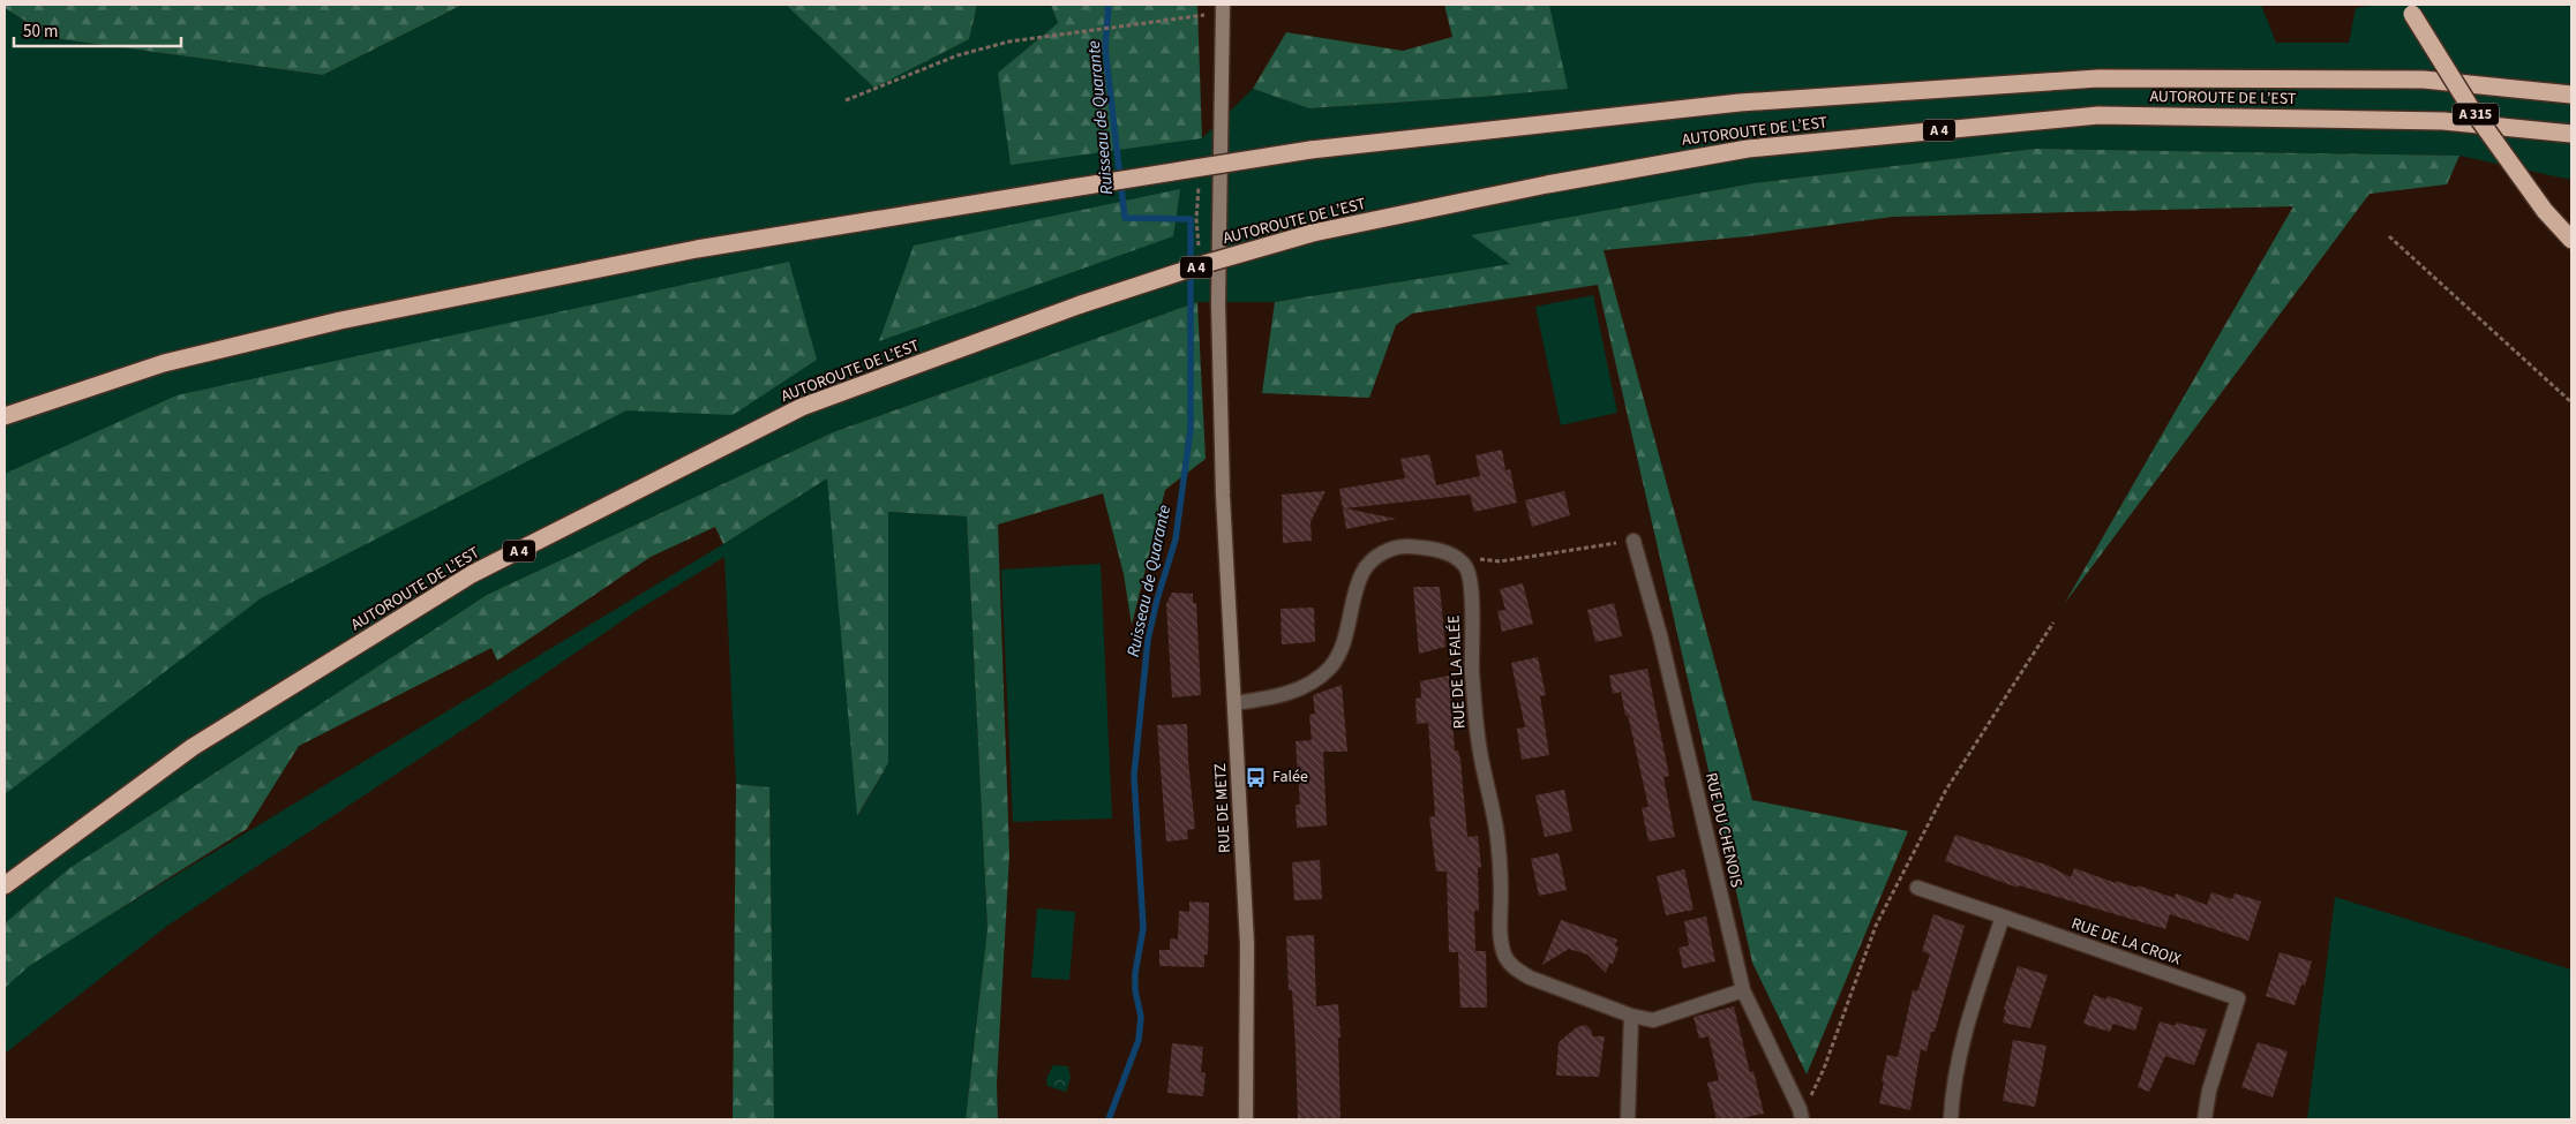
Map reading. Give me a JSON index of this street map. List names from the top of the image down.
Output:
{
  "streets": {
    "highway": ["AUTOROUTE DE L’EST", "A 315", "A 4"],
    "main road": ["RUE DE METZ"],
    "street": ["RUE DE LA FALÉE", "RUE DU CHENOIS", "RUE DE LA CROIX"]
  },
  "crossings": [
    ["RUE DE LA FALÉE", "RUE DU CHENOIS"]
  ],
  "water": ["Ruisseau de Quarante"],
  "places": {
    "bus stop": ["Falée"]
  },
  "scale_bar": "50 m"
}
